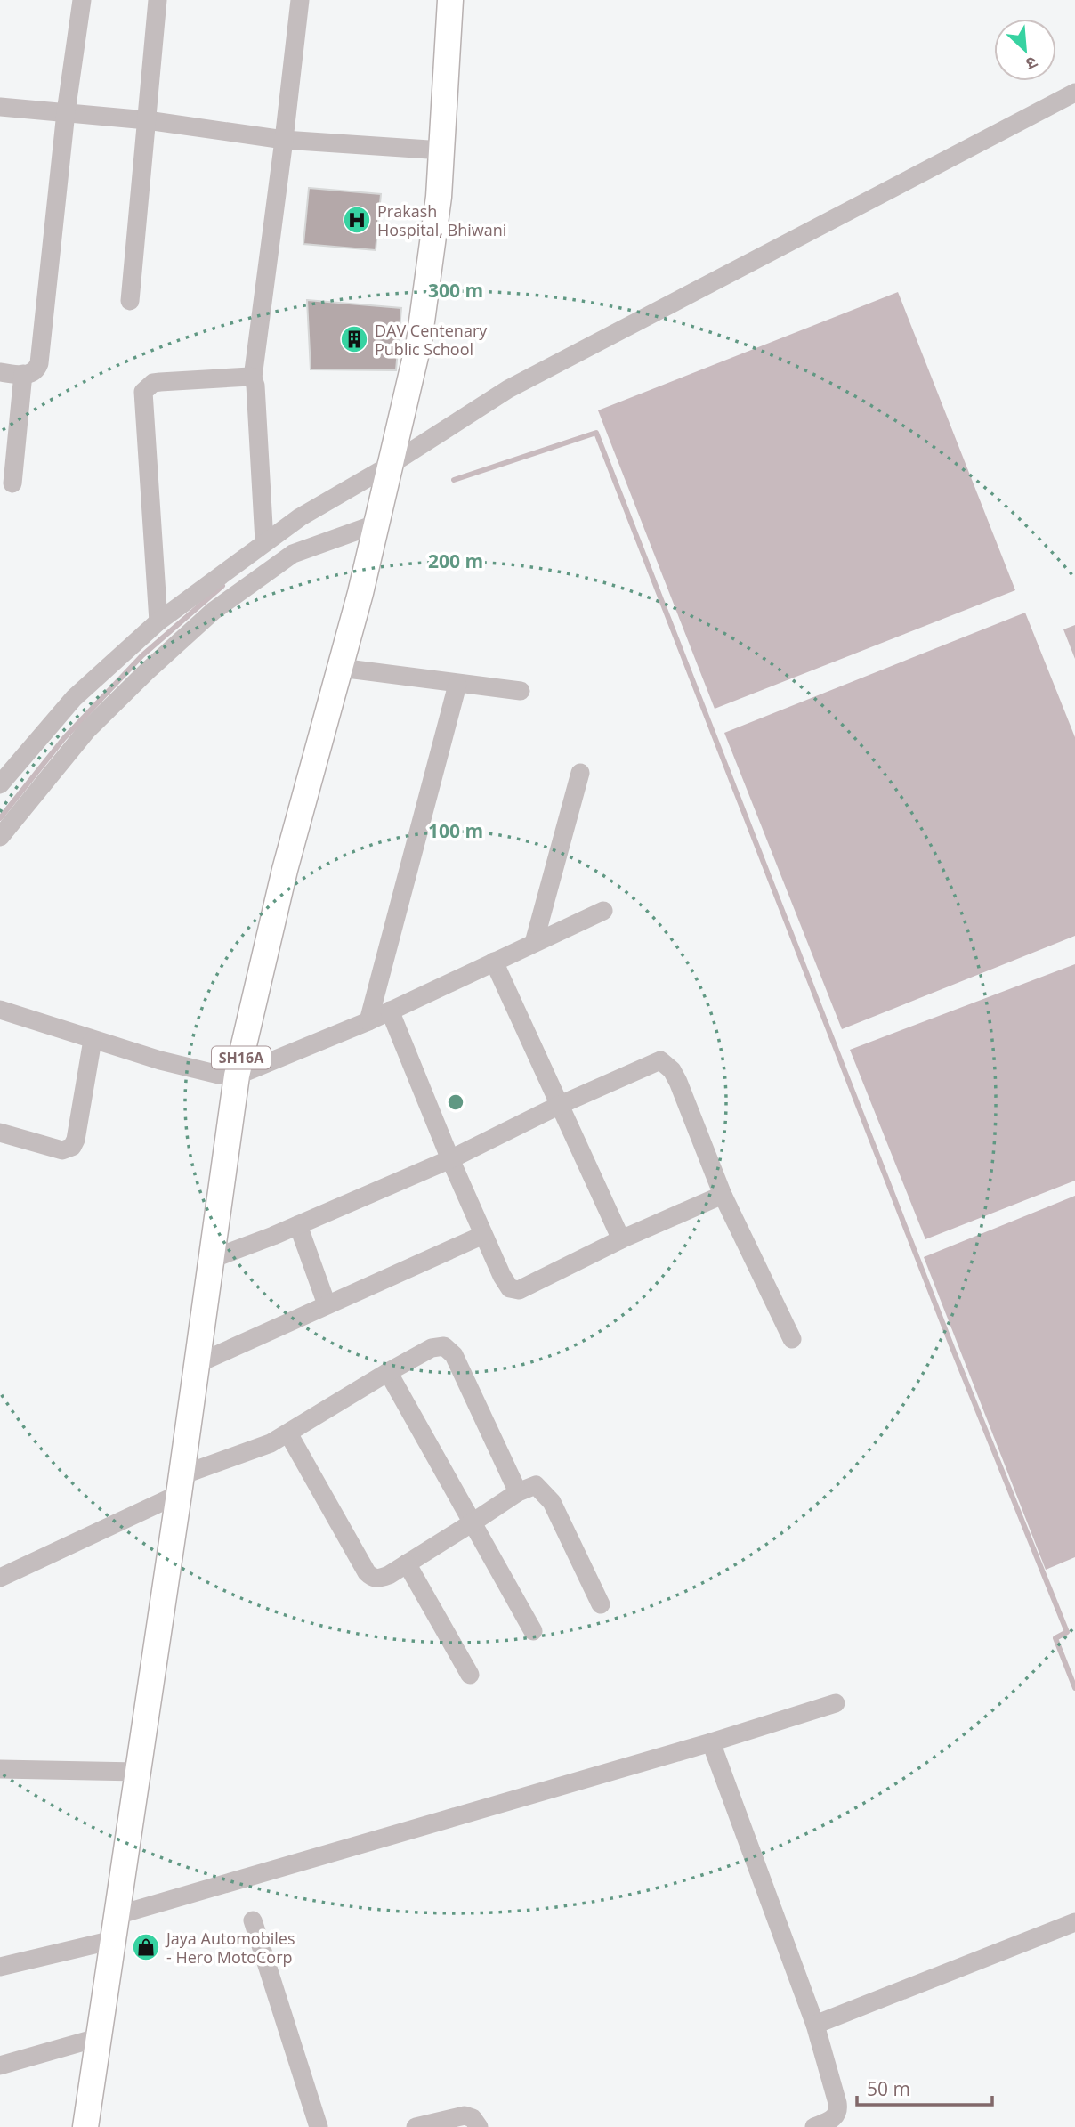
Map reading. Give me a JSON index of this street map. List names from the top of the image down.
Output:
{
  "streets": {
    "main road": ["SH16A"]
  },
  "places": {
    "hospital": ["Prakash Hospital, Bhiwani"],
    "building": ["DAV Centenary Public School"],
    "shop": ["Jaya Automobiles - Hero MotoCorp"]
  },
  "scale_bar": "50 m",
  "north": "bottom right",
  "rings": ["300 m", "200 m", "100 m"]
}
